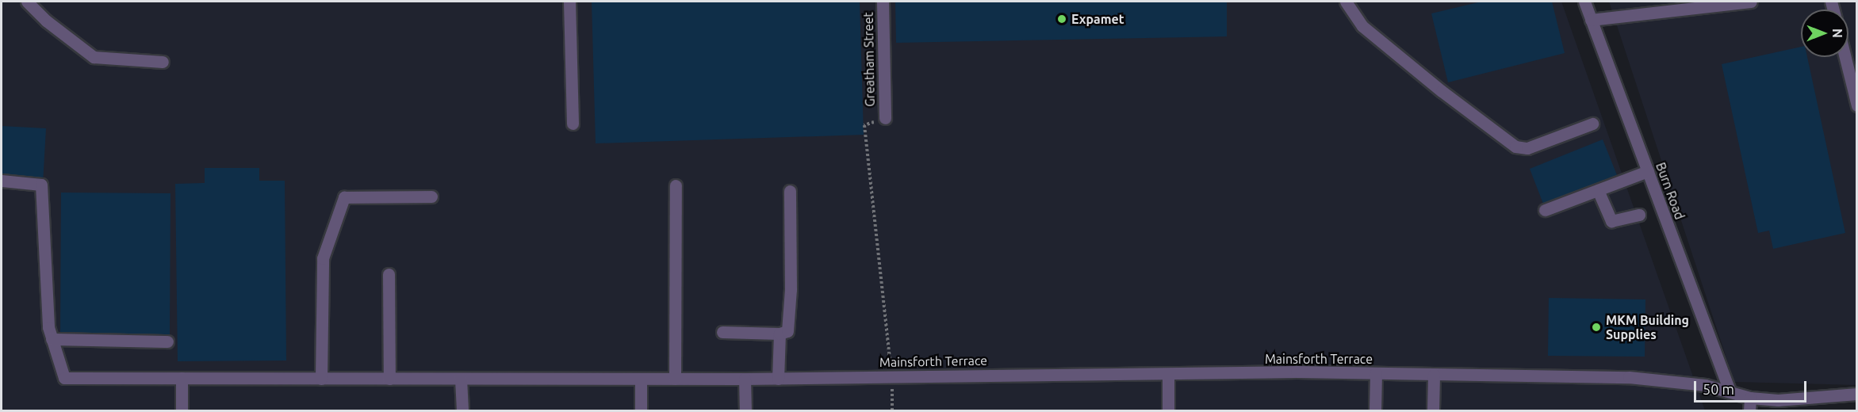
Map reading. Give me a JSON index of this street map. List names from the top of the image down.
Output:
{
  "streets": {
    "street": ["Greatham Street", "Burn Road", "Mainsforth Terrace"]
  },
  "crossings": [
    ["Burn Road", "Mainsforth Terrace"]
  ],
  "places": ["Expamet", "MKM Building Supplies"],
  "scale_bar": "50 m",
  "north": "right"
}
